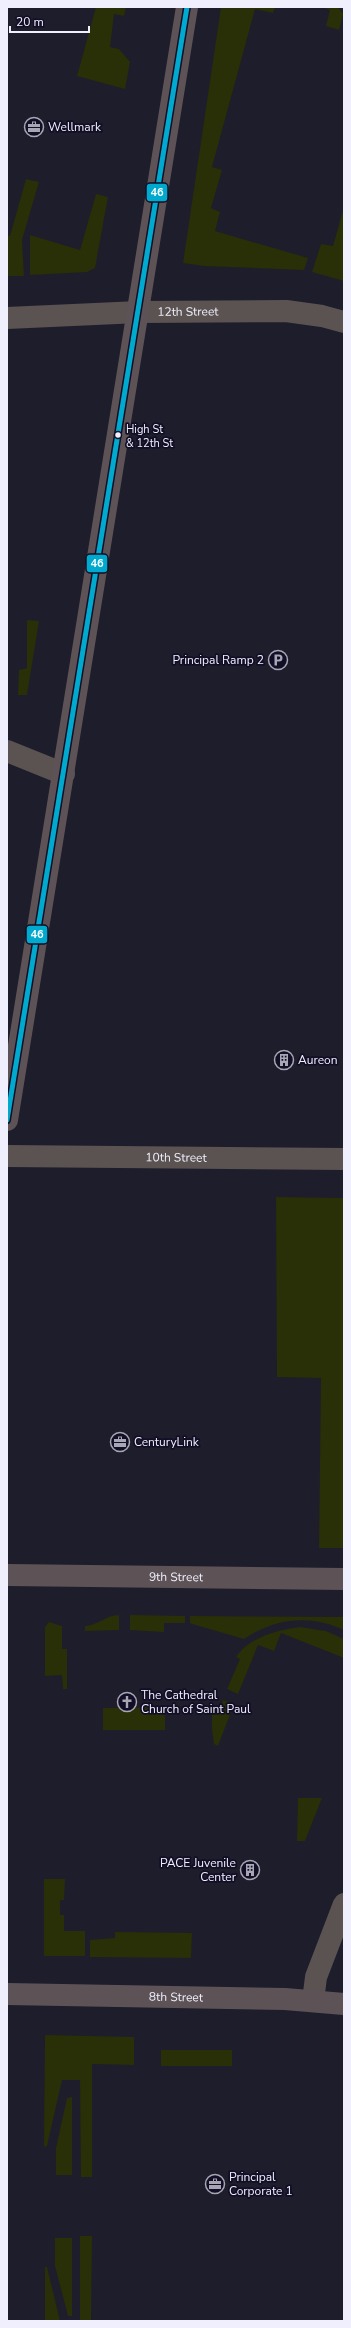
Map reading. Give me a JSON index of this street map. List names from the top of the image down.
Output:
{
  "streets": {
    "main road": ["9th Street", "8th Street"],
    "street": ["12th Street", "10th Street"]
  },
  "places": {
    "office": ["Wellmark", "CenturyLink", "Principal Corporate 1"],
    "other": ["High St & 12th St"],
    "parking": ["Principal Ramp 2"],
    "building": ["Aureon", "PACE Juvenile Center"],
    "church": ["The Cathedral Church of Saint Paul"]
  },
  "lines": ["transit line 46"],
  "scale_bar": "20 m"
}
